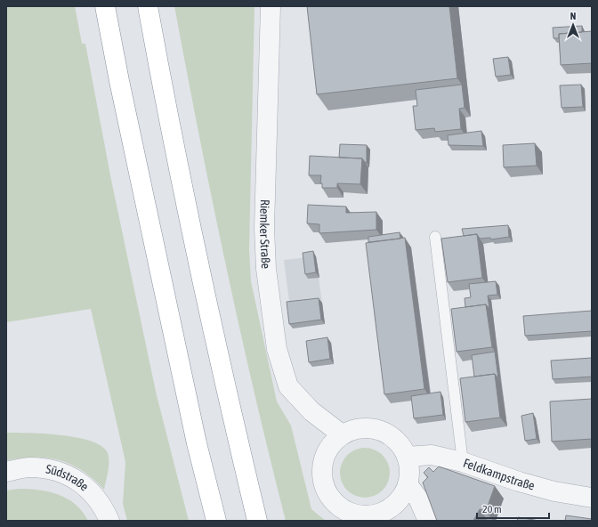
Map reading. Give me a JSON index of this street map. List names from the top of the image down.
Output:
{
  "streets": {
    "street": ["Riemker Straße", "Feldkampstraße", "Südstraße"]
  },
  "crossings": [
    ["Riemker Straße", "Feldkampstraße"]
  ],
  "scale_bar": "20 m",
  "north": "top"
}
